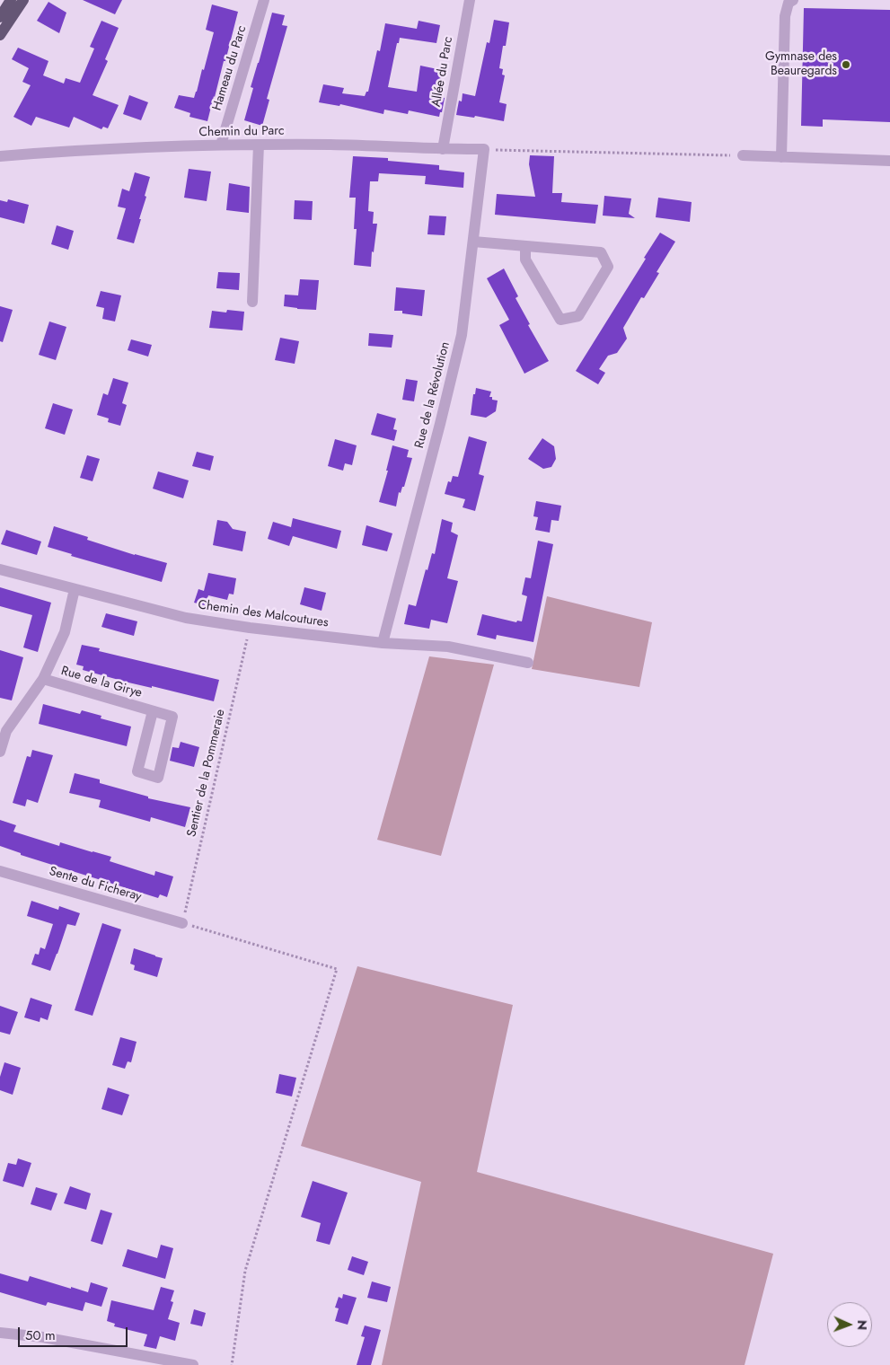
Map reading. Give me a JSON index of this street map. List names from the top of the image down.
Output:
{
  "streets": {
    "street": [
      "Hameau du Parc",
      "Allée du Parc",
      "Chemin du Parc",
      "Rue de la Révolution",
      "Chemin des Malcoutures",
      "Rue de la Girye",
      "Sente du Ficheray"
    ],
    "path": ["Sentier de la Pommeraie"]
  },
  "crossings": [
    ["Hameau du Parc", "Chemin du Parc"],
    ["Allée du Parc", "Chemin du Parc"],
    ["Chemin du Parc", "Rue de la Révolution"],
    ["Rue de la Révolution", "Chemin des Malcoutures"],
    ["Chemin des Malcoutures", "Sentier de la Pommeraie"],
    ["Sentier de la Pommeraie", "Sente du Ficheray"]
  ],
  "places": ["Gymnase des Beauregards"],
  "scale_bar": "50 m",
  "north": "right"
}
